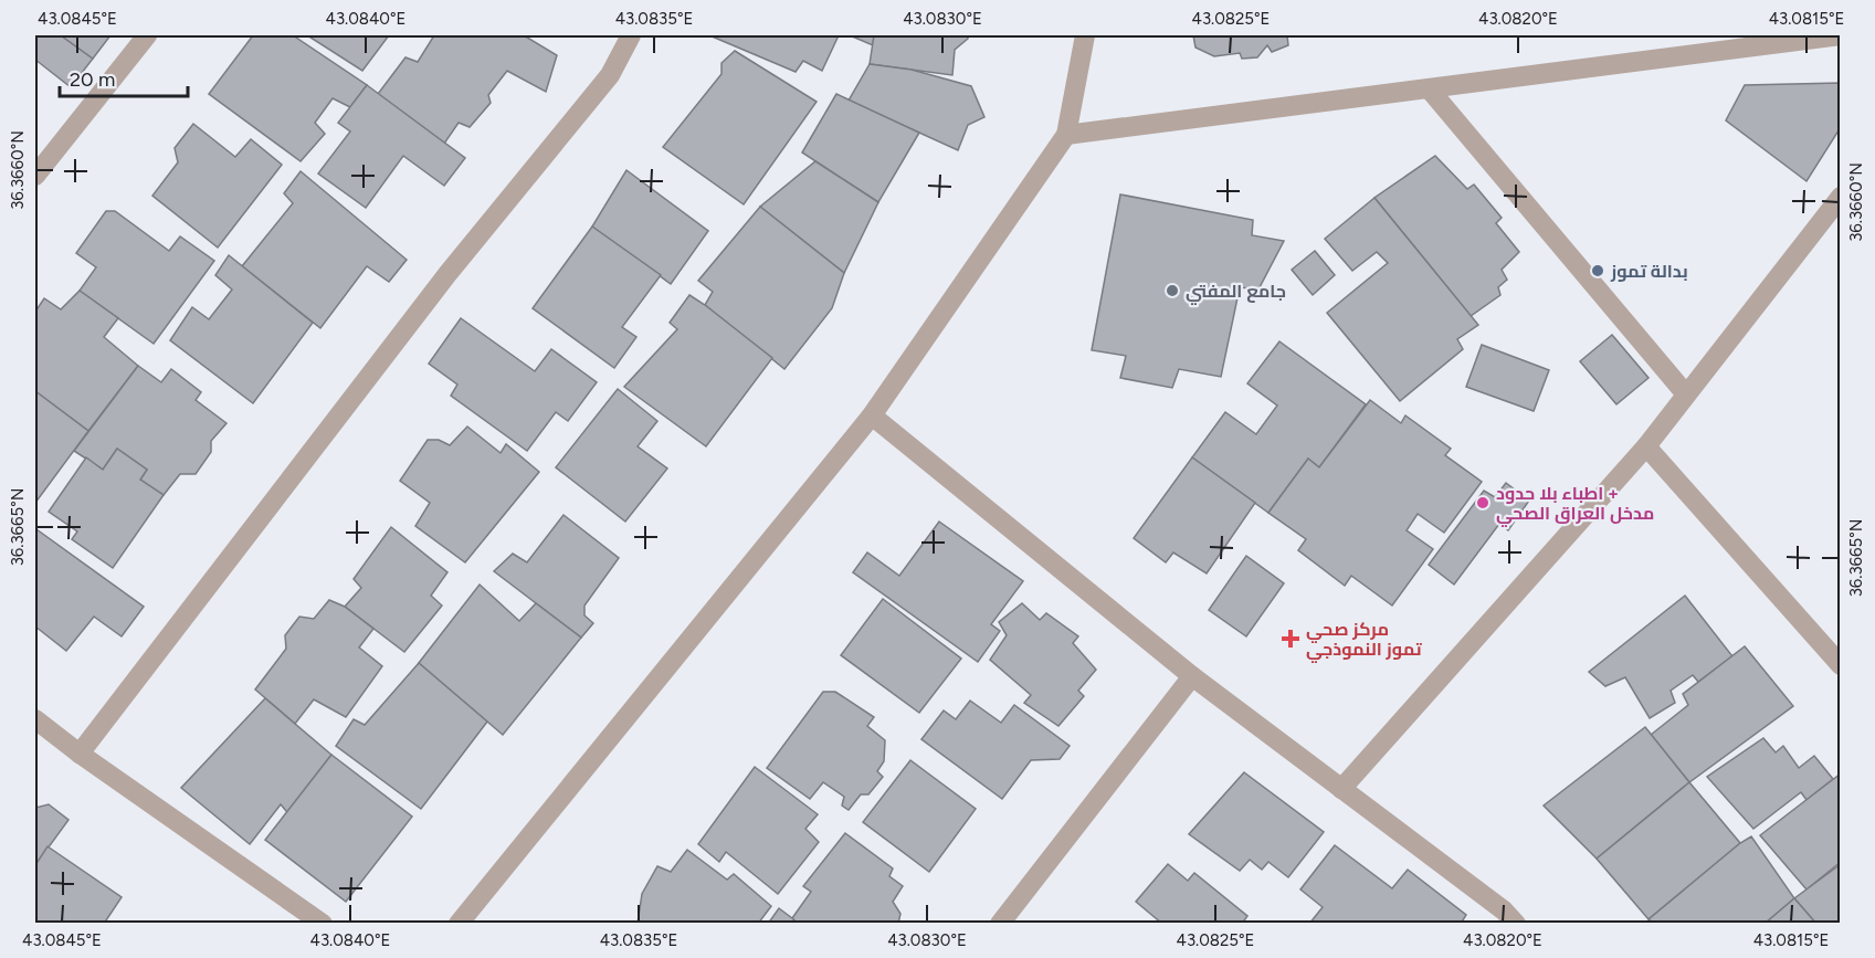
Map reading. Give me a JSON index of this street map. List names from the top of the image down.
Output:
{
  "places": {
    "other": ["بدالة تموز", "جامع المفتي", "اطباء بلا حدود + مدخل العراق الصحي"],
    "health": ["مركز صحي تموز النموذجي"]
  },
  "scale_bar": "20 m",
  "coordinates": [
    "43.0845°E",
    "43.0840°E",
    "43.0835°E",
    "43.0830°E",
    "43.0825°E",
    "43.0820°E",
    "43.0815°E",
    "36.3660°N",
    "36.3665°N"
  ]
}
